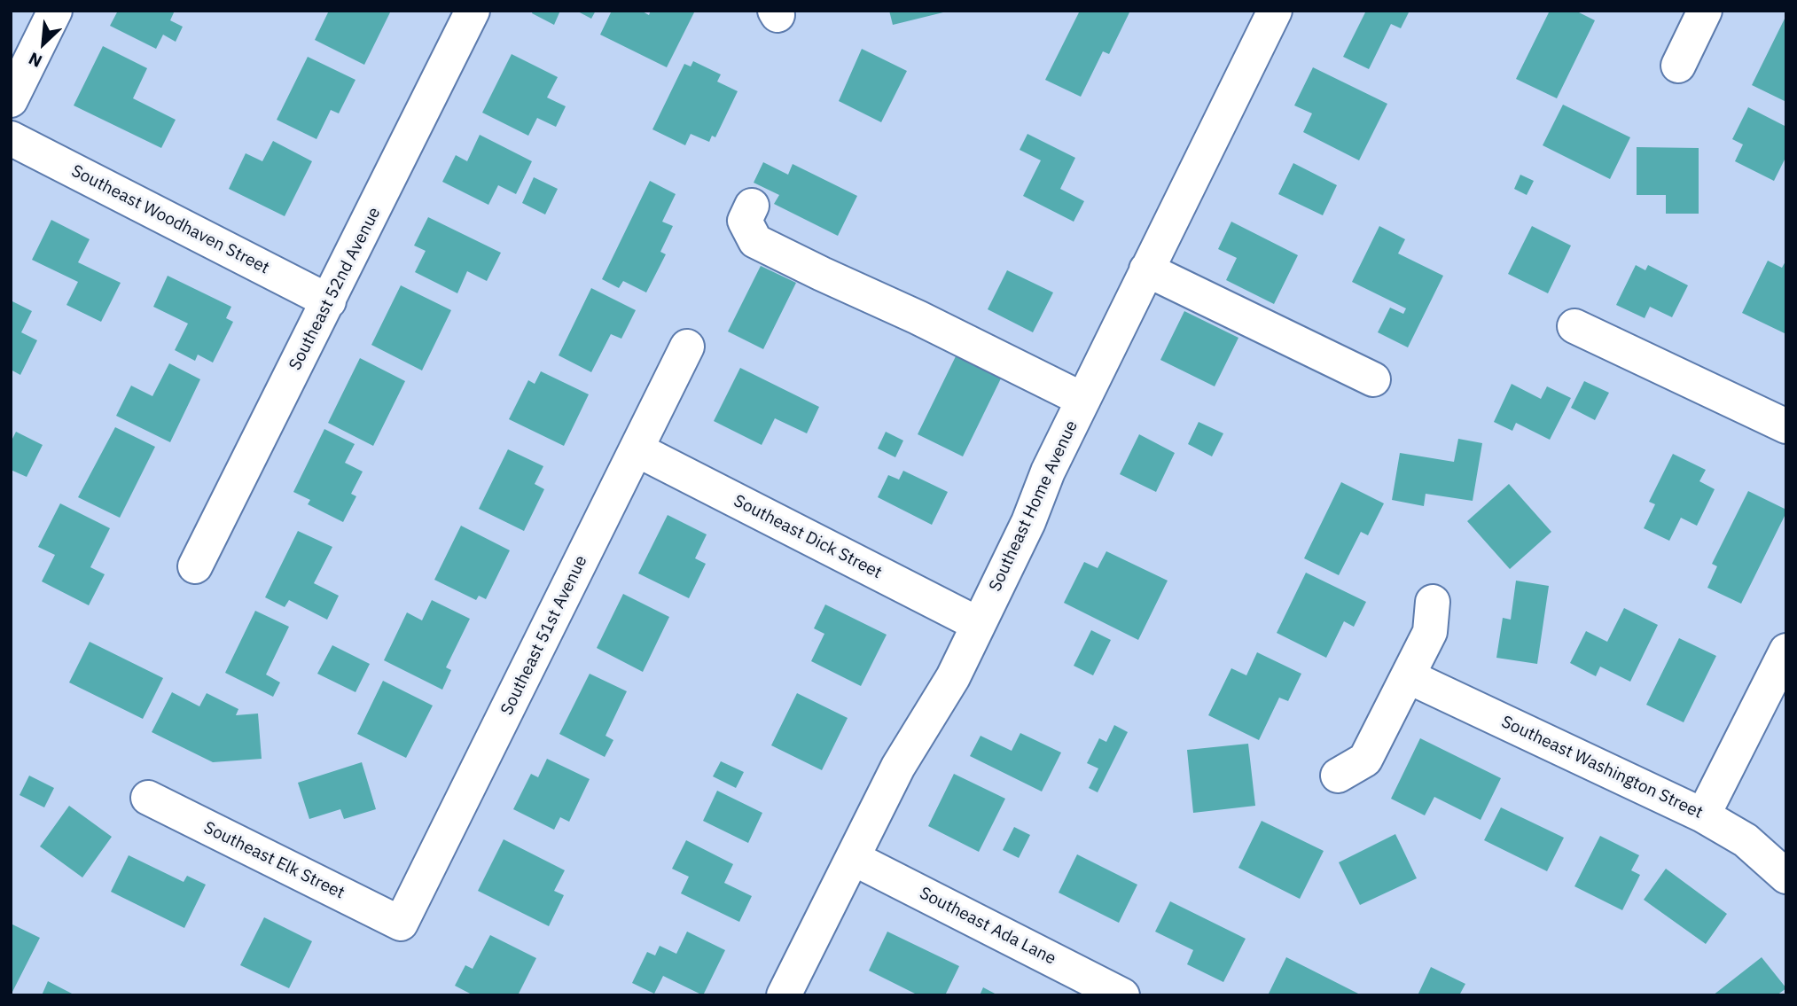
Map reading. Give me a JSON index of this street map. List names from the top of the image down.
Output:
{
  "streets": {
    "street": [
      "Southeast Woodhaven Street",
      "Southeast 52nd Avenue",
      "Southeast Home Avenue",
      "Southeast Dick Street",
      "Southeast 51st Avenue",
      "Southeast Washington Street",
      "Southeast Elk Street",
      "Southeast Ada Lane"
    ]
  },
  "crossings": [
    ["Southeast Woodhaven Street", "Southeast 52nd Avenue"],
    ["Southeast Home Avenue", "Southeast Dick Street"],
    ["Southeast Home Avenue", "Southeast Ada Lane"],
    ["Southeast Dick Street", "Southeast 51st Avenue"],
    ["Southeast 51st Avenue", "Southeast Elk Street"]
  ],
  "north": "bottom left"
}
